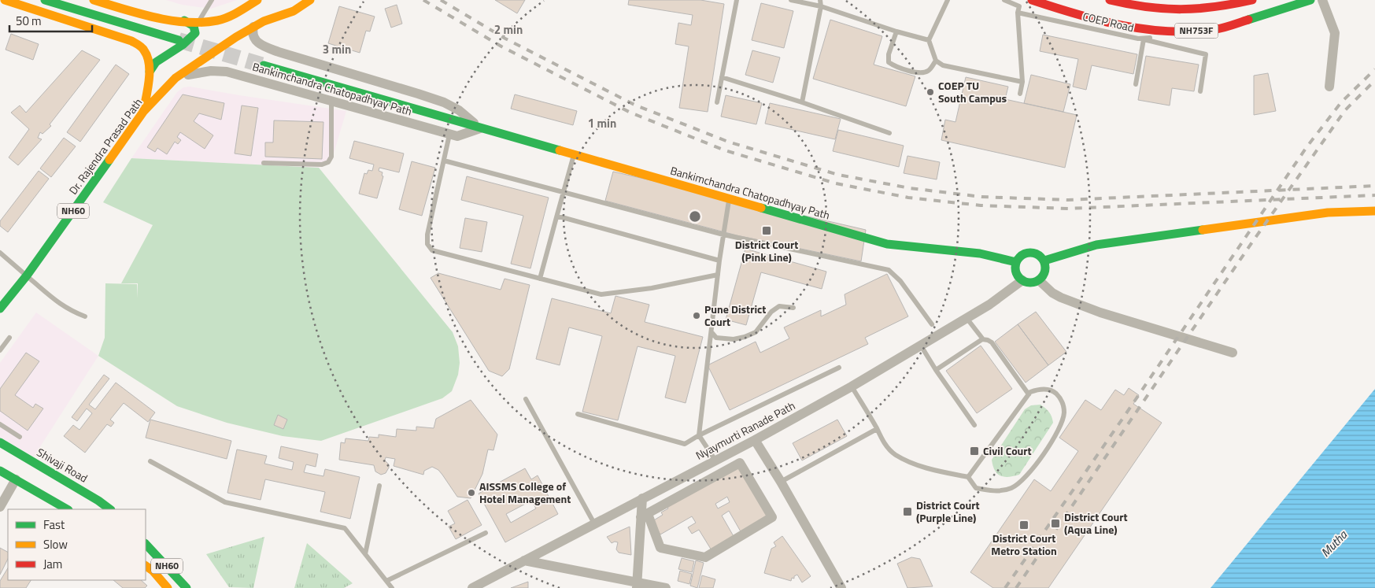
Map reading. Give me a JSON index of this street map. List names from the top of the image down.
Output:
{
  "streets": {
    "main road": [
      "NH753F",
      "Bankimchandra Chatopadhyay Path",
      "Dr. Rajendra Prasad Path",
      "NH60",
      "Shivaji Road"
    ],
    "street": ["Nyaymurti Ranade Path"],
    "lane": ["COEP Road"]
  },
  "crossings": [
    ["COEP Road", "NH753F"],
    ["Bankimchandra Chatopadhyay Path", "Dr. Rajendra Prasad Path"],
    ["Bankimchandra Chatopadhyay Path", "NH60"],
    ["Bankimchandra Chatopadhyay Path", "Nyaymurti Ranade Path"],
    ["Dr. Rajendra Prasad Path", "NH60"]
  ],
  "water": ["Mutha"],
  "places": {
    "other": ["COEP TU South Campus", "Pune District Court", "AISSMS College of Hotel Management"],
    "transit": [
      "District Court (Pink Line)",
      "Civil Court",
      "District Court (Purple Line)",
      "District Court (Aqua Line)",
      "District Court Metro Station"
    ]
  },
  "legend": ["Fast", "Slow", "Jam"],
  "scale_bar": "50 m",
  "rings": ["2 min", "3 min", "1 min"]
}
